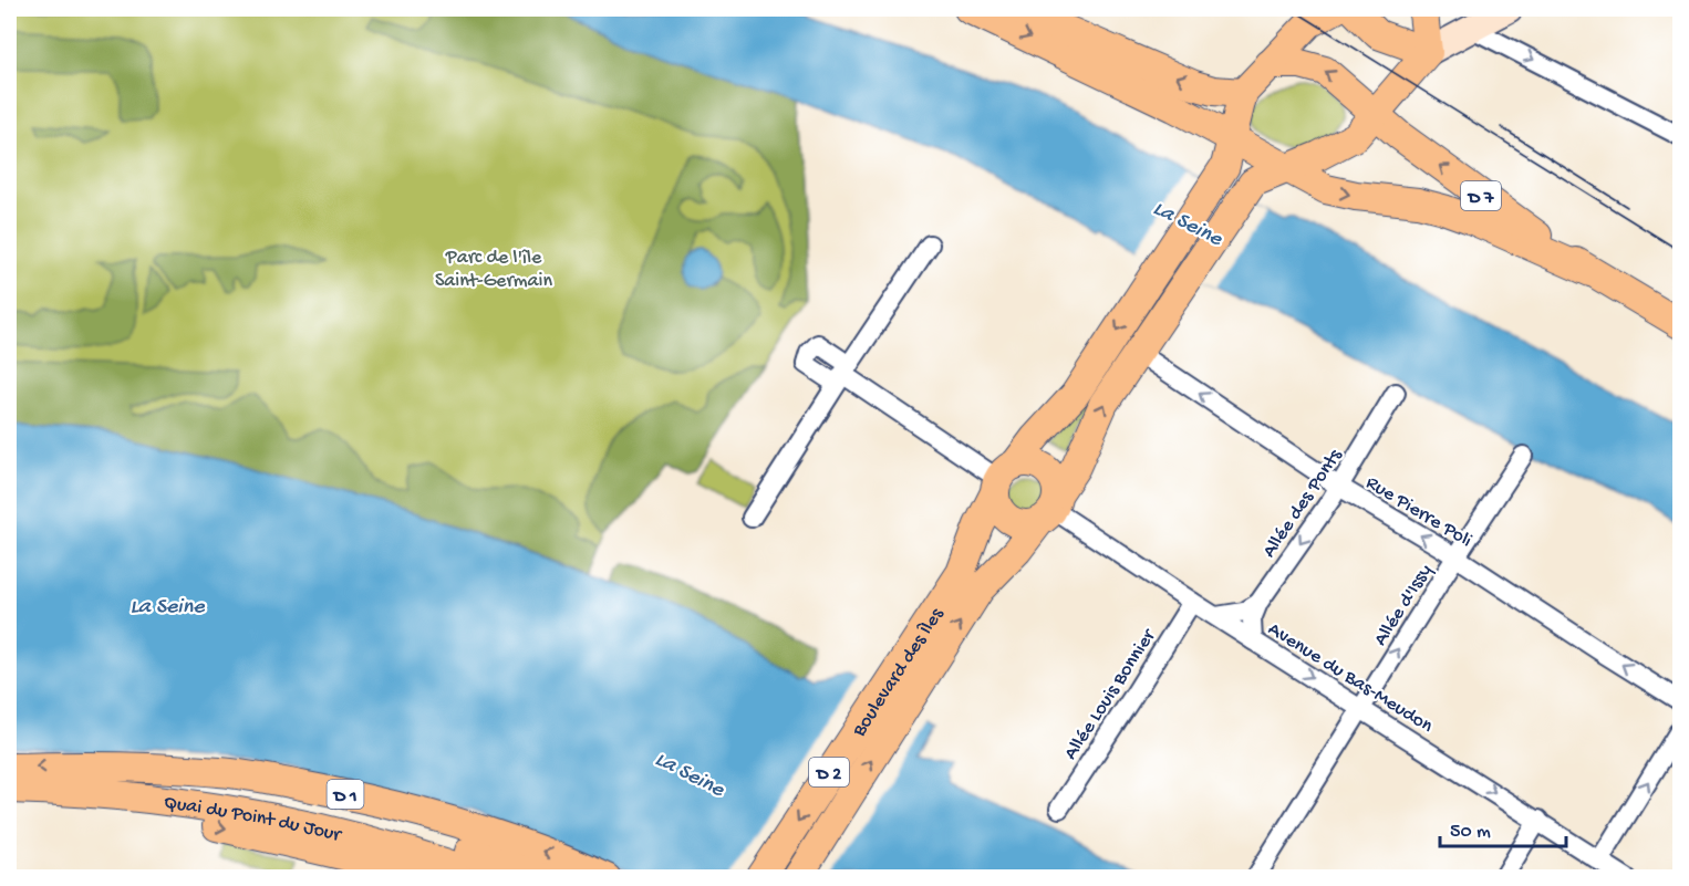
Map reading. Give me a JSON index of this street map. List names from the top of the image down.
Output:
{
  "streets": {
    "main road": [
      "D 7",
      "Boulevard des Îles",
      "D 2",
      "D 1",
      "Quai du Point du Jour"
    ],
    "street": [
      "Allée des Ponts",
      "Rue Pierre Poli",
      "Allée d'Issy",
      "Avenue du Bas-Meudon",
      "Allée Louis Bonnier"
    ]
  },
  "crossings": [
    ["D 7", "Boulevard des Îles"],
    ["Allée des Ponts", "Rue Pierre Poli"],
    ["Allée des Ponts", "Avenue du Bas-Meudon"],
    ["Rue Pierre Poli", "Allée d'Issy"],
    ["Rue Pierre Poli", "Boulevard des Îles"],
    ["Allée d'Issy", "Avenue du Bas-Meudon"],
    ["Boulevard des Îles", "Avenue du Bas-Meudon"],
    ["Avenue du Bas-Meudon", "Allée Louis Bonnier"],
    ["D 1", "Quai du Point du Jour"]
  ],
  "one_way": [
    "Allée des Ponts",
    "Rue Pierre Poli",
    "Allée d'Issy",
    "Avenue du Bas-Meudon"
  ],
  "water": ["La Seine"],
  "parks": ["Parc de l'île Saint-Germain"],
  "scale_bar": "50 m"
}
